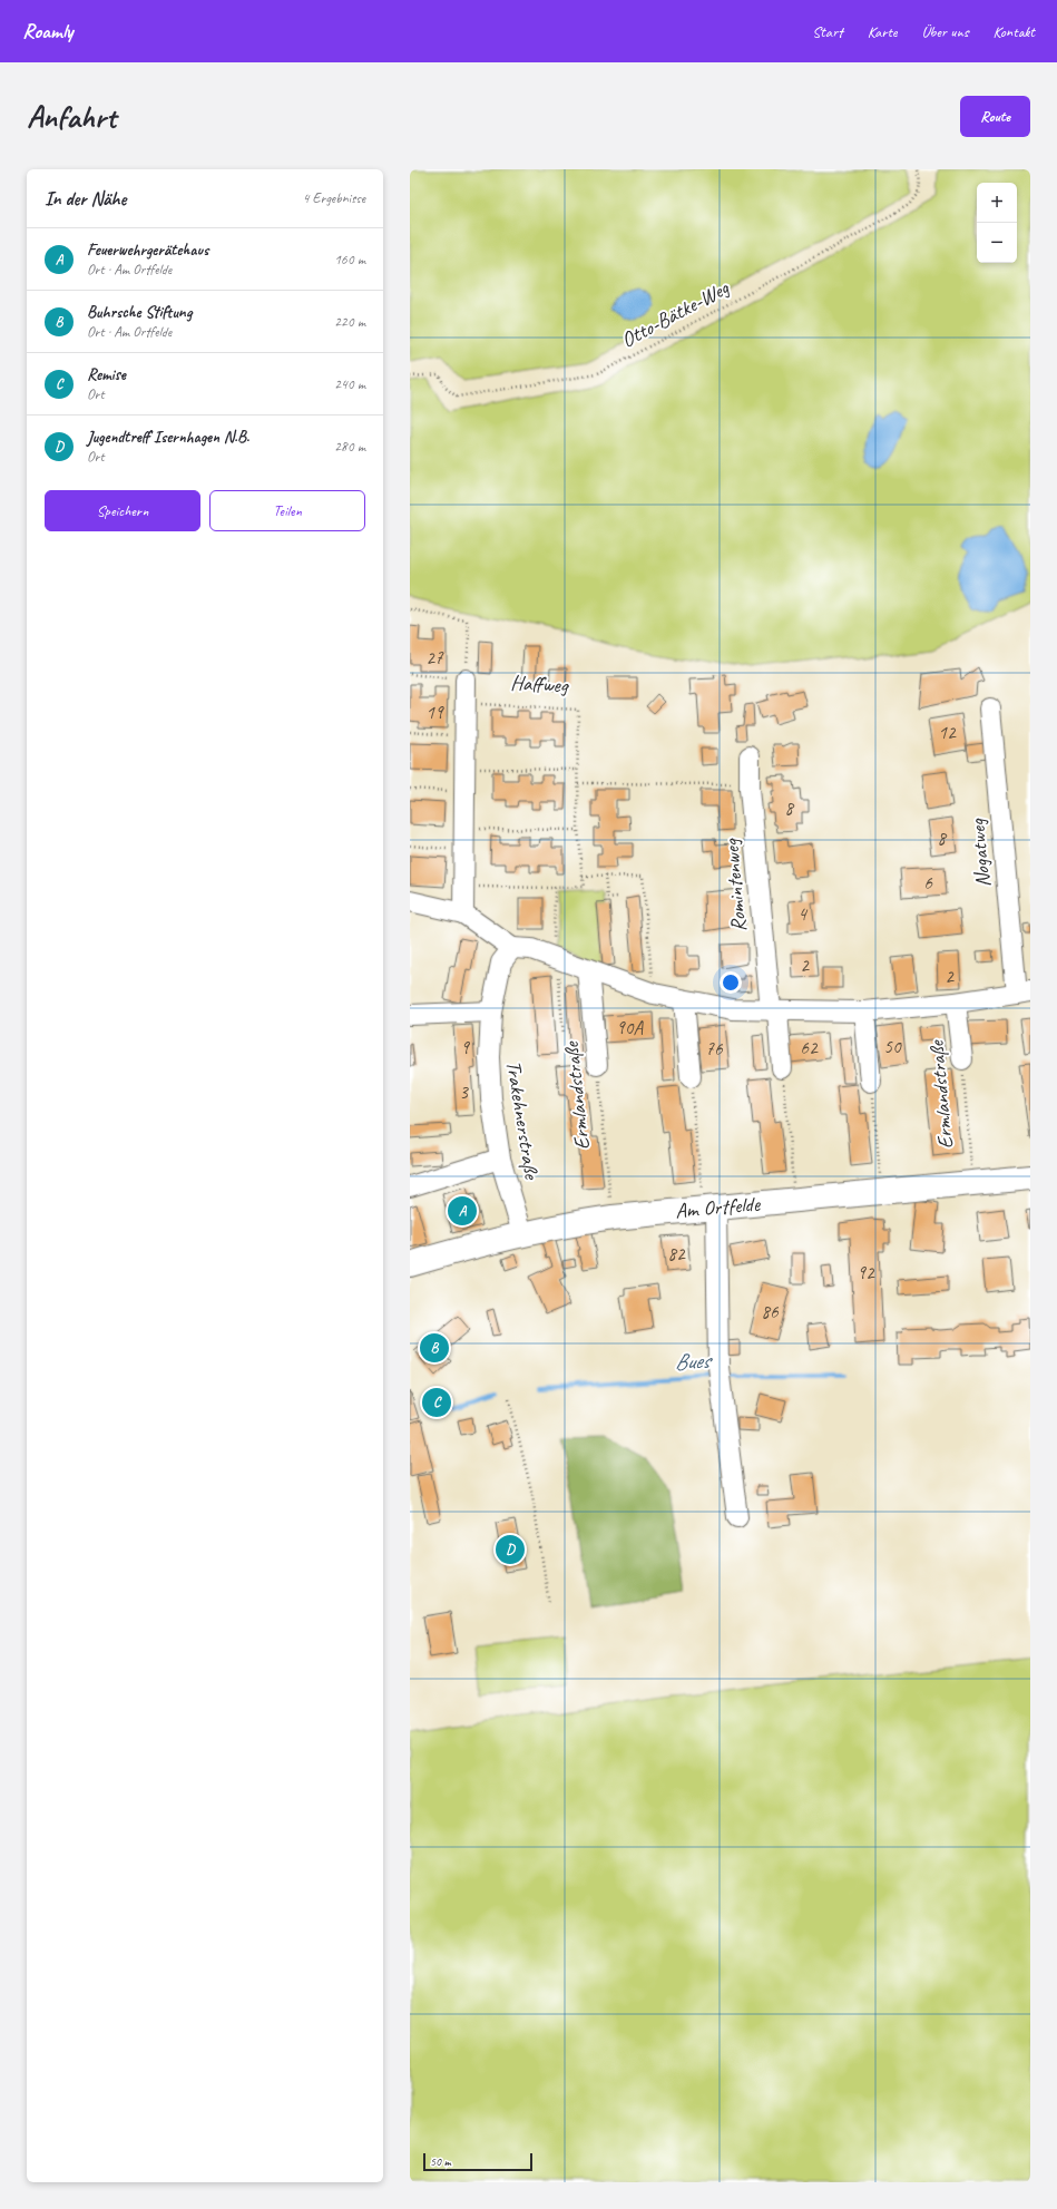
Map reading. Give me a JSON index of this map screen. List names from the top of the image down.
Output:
{
  "streets": {
    "main road": ["Am Ortfelde"],
    "street": [
      "Nogatweg",
      "Romintenweg",
      "Ermlandstraße",
      "Trakehnerstraße"
    ],
    "path": ["Otto-Bätke-Weg", "Haffweg"]
  },
  "crossings": [
    ["Ermlandstraße", "Am Ortfelde"],
    ["Trakehnerstraße", "Am Ortfelde"]
  ],
  "water": ["Bues"],
  "house_numbers": [
    "27",
    "19",
    "12",
    "8",
    "8",
    "6",
    "4",
    "2",
    "2",
    "90A",
    "50",
    "9",
    "62",
    "76",
    "3",
    "82",
    "92",
    "86"
  ],
  "scale_bar": "50 m",
  "page": {
    "header": "Roamly",
    "nav": [
      "Start",
      "Karte",
      "Über uns",
      "Kontakt"
    ],
    "buttons": [
      "Route",
      ["Speichern", "Teilen"]
    ],
    "title": "Anfahrt",
    "heading": ["In der Nähe", "4 Ergebnisse"],
    "map_buttons": ["+", "−"],
    "list": [
      {
        "mark": "A",
        "name": "Feuerwehrgerätehaus",
        "note": "Ort · Am Ortfelde",
        "value": "160 m"
      },
      {
        "mark": "B",
        "name": "Buhrsche Stiftung",
        "note": "Ort · Am Ortfelde",
        "value": "220 m"
      },
      {
        "mark": "C",
        "name": "Remise",
        "note": "Ort",
        "value": "240 m"
      },
      {
        "mark": "D",
        "name": "Jugendtreff Isernhagen N.B.",
        "note": "Ort",
        "value": "280 m"
      }
    ],
    "pins": [
      "A",
      "B",
      "C",
      "D"
    ],
    "scale": "50 m"
  }
}
